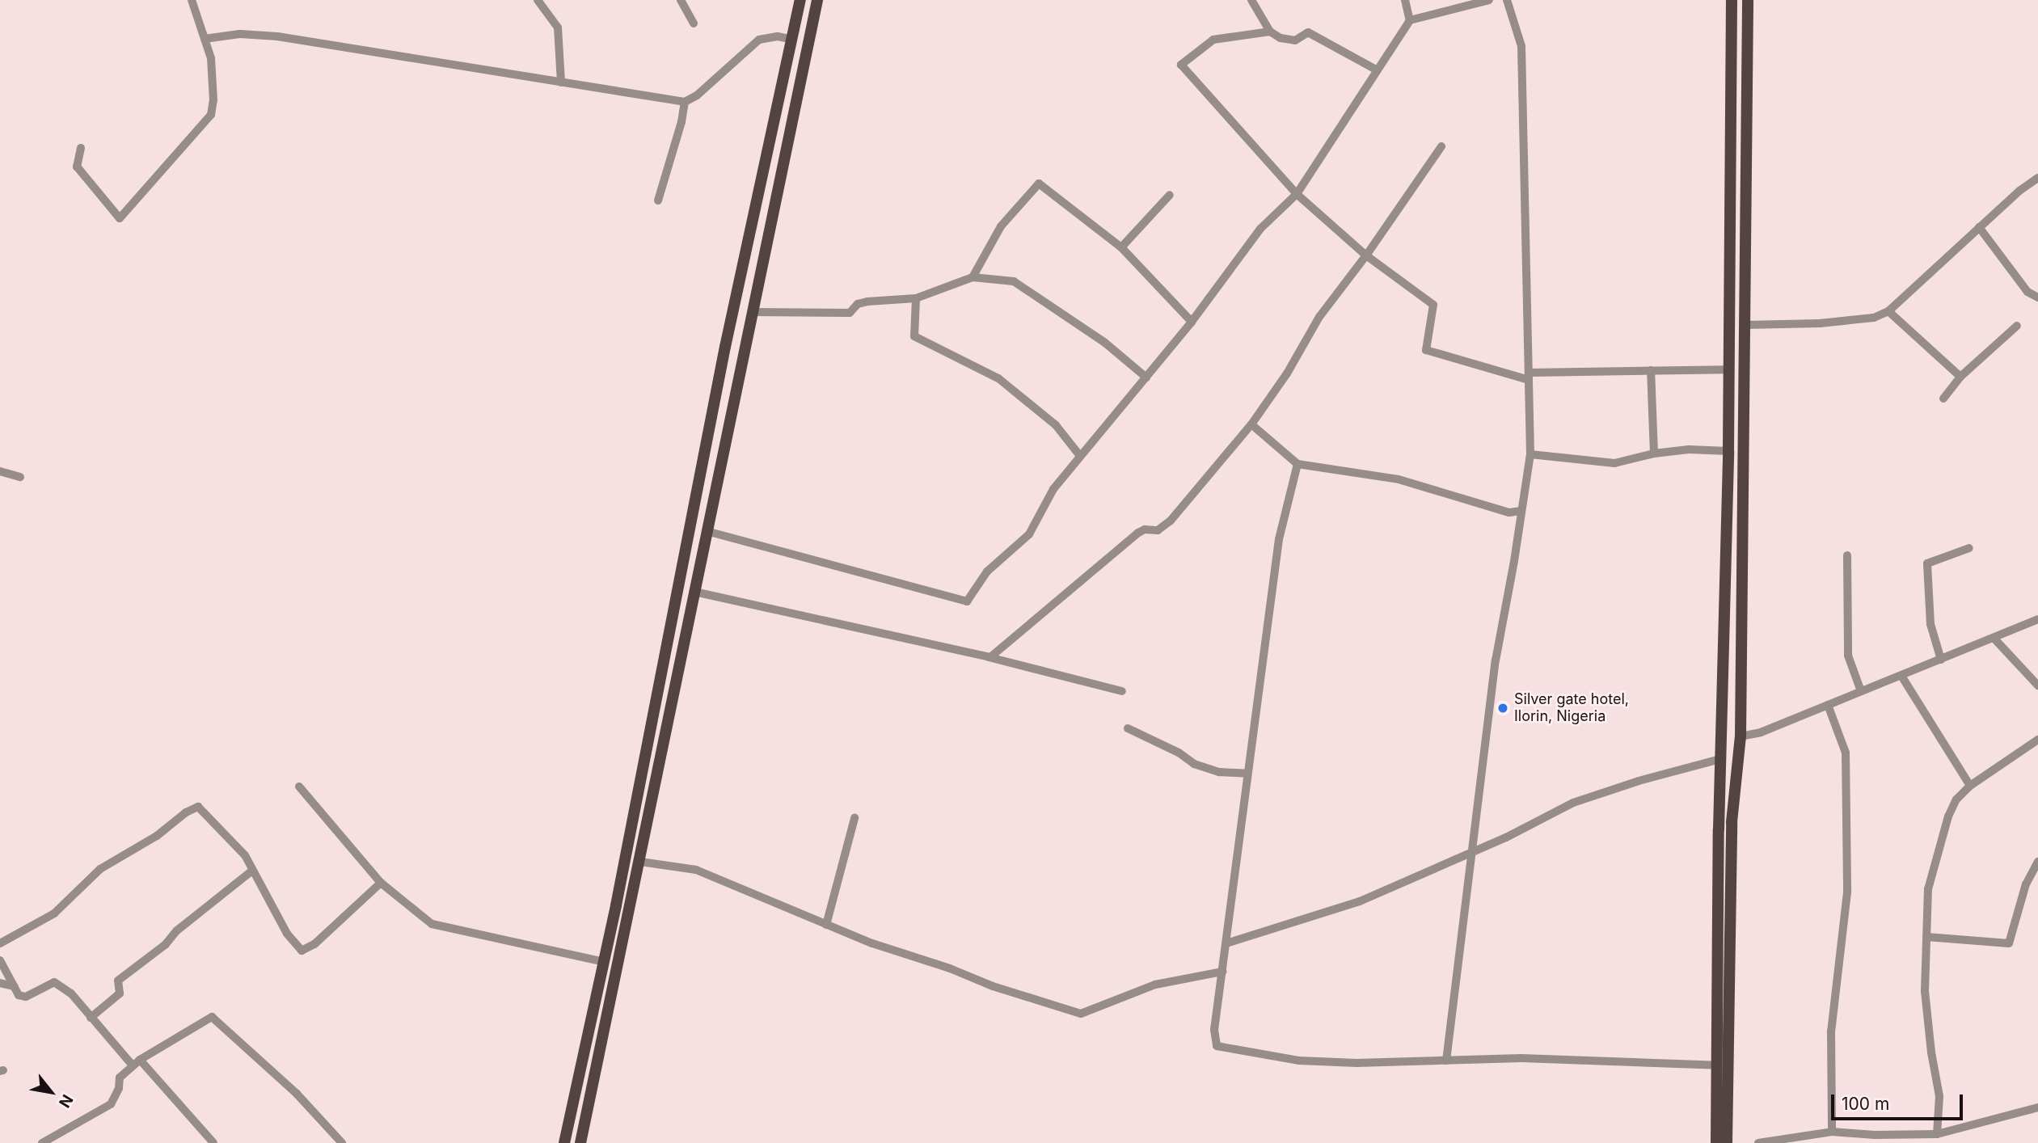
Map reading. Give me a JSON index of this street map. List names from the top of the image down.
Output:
{
  "places": ["Silver gate hotel, Ilorin, Nigeria"],
  "scale_bar": "100 m",
  "north": "bottom right"
}
